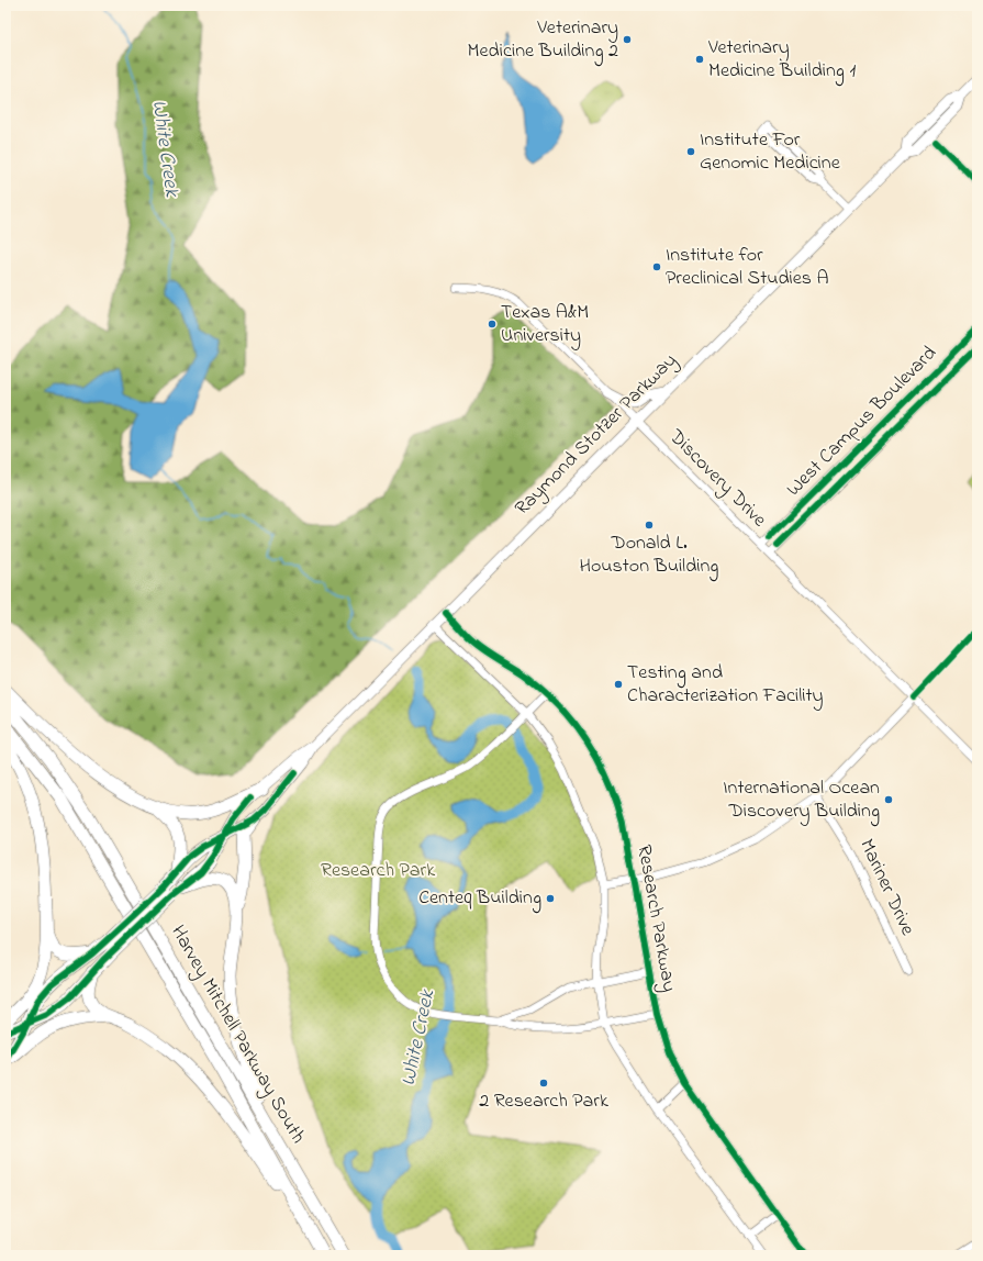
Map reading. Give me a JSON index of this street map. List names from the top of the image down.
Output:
{
  "streets": {
    "highway": ["Raymond Stotzer Parkway", "Harvey Mitchell Parkway South"],
    "street": [
      "West Campus Boulevard",
      "Discovery Drive",
      "Mariner Drive",
      "Research Parkway"
    ]
  },
  "crossings": [
    ["West Campus Boulevard", "Discovery Drive"],
    ["Raymond Stotzer Parkway", "Discovery Drive"],
    ["Raymond Stotzer Parkway", "Research Parkway"]
  ],
  "water": ["White Creek"],
  "parks": ["Research Park"],
  "places": [
    "Veterinary Medicine Building 2",
    "Veterinary Medicine Building 1",
    "Institute For Genomic Medicine",
    "Institute for Preclinical Studies A",
    "Texas A&M University",
    "Donald L. Houston Building",
    "Testing and Characterization Facility",
    "International Ocean Discovery Building",
    "Centeq Building",
    "2 Research Park"
  ]
}
